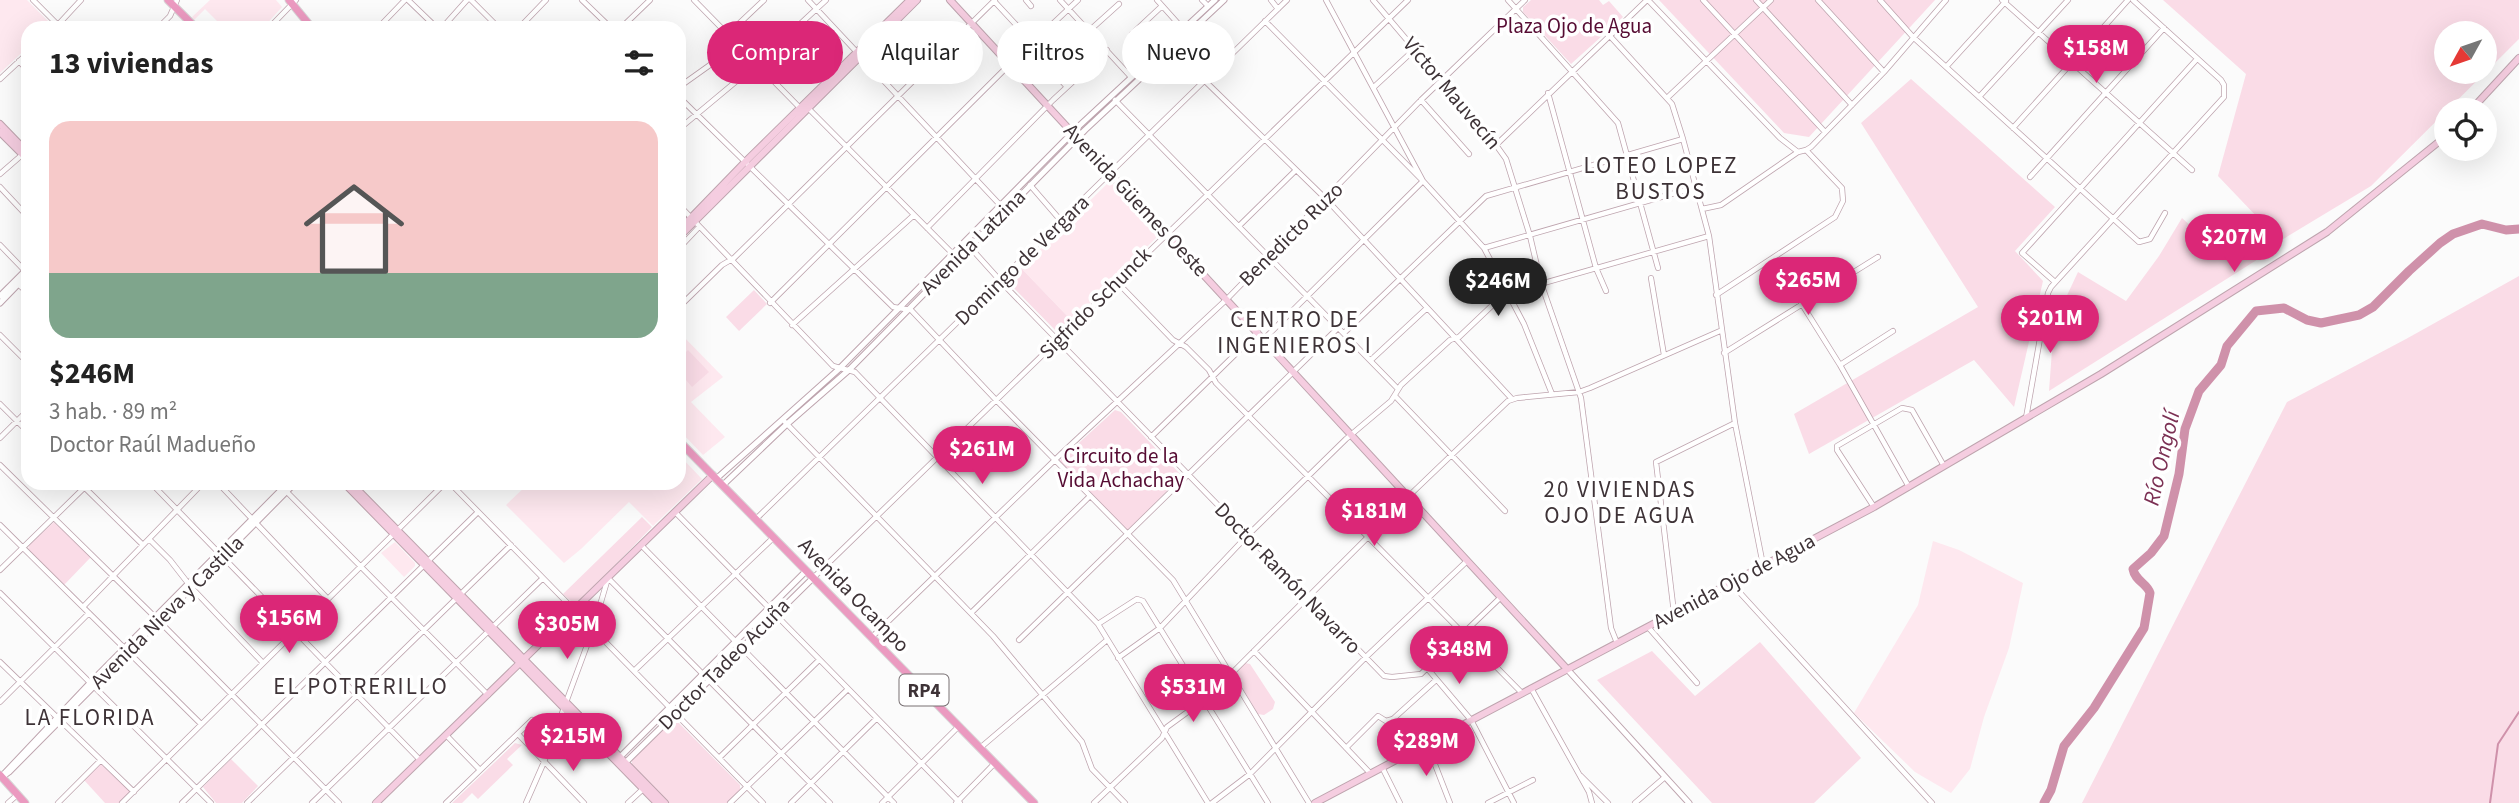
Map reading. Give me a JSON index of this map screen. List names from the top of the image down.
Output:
{
  "streets": {
    "main road": [
      "Avenida Güemes Oeste",
      "Avenida Ojo de Agua",
      "Avenida Ocampo",
      "RP4"
    ],
    "street": [
      "Víctor Mauvecín",
      "Benedicto Ruzo",
      "Avenida Latzina",
      "Domingo de Vergara",
      "Sigfrido Schunck",
      "Doctor Ramón Navarro",
      "Avenida Nieva y Castilla",
      "Doctor Tadeo Acuña"
    ]
  },
  "crossings": [
    ["Víctor Mauvecín", "Benedicto Ruzo"],
    ["Víctor Mauvecín", "Sigfrido Schunck"],
    ["Víctor Mauvecín", "Avenida Ojo de Agua"],
    ["Avenida Güemes Oeste", "Benedicto Ruzo"],
    ["Avenida Güemes Oeste", "Avenida Latzina"],
    ["Avenida Güemes Oeste", "Domingo de Vergara"],
    ["Avenida Güemes Oeste", "Sigfrido Schunck"],
    ["Avenida Güemes Oeste", "Avenida Ojo de Agua"],
    ["Benedicto Ruzo", "Doctor Ramón Navarro"],
    ["Benedicto Ruzo", "Avenida Ocampo"],
    ["Avenida Latzina", "Doctor Ramón Navarro"],
    ["Avenida Latzina", "Avenida Ocampo"],
    ["Domingo de Vergara", "Doctor Ramón Navarro"],
    ["Domingo de Vergara", "Avenida Ocampo"],
    ["Sigfrido Schunck", "Doctor Ramón Navarro"],
    ["Sigfrido Schunck", "Avenida Ocampo"],
    ["Sigfrido Schunck", "Doctor Tadeo Acuña"],
    ["Avenida Ocampo", "Doctor Tadeo Acuña"]
  ],
  "districts": [
    "LOTEO LOPEZ BUSTOS",
    "CENTRO DE INGENIEROS I",
    "20 VIVIENDAS OJO DE AGUA",
    "EL POTRERILLO",
    "LA FLORIDA"
  ],
  "water": ["Río Ongolí"],
  "parks": ["Plaza Ojo de Agua", "Circuito de la Vida Achachay"],
  "north": "bottom left",
  "page": {
    "chip": [
      "Comprar",
      "Alquilar",
      "Filtros",
      "Nuevo"
    ],
    "heading": "13 viviendas",
    "price": [
      "$158M",
      "$207M",
      "$265M",
      "$246M",
      "$201M",
      "$261M",
      "$181M",
      "$156M",
      "$305M",
      "$348M",
      "$531M",
      "$215M",
      "$289M"
    ],
    "list": [
      {
        "name": "$246M",
        "note": "3 hab. · 89 m² · Doctor Raúl Madueño"
      }
    ]
  }
}
